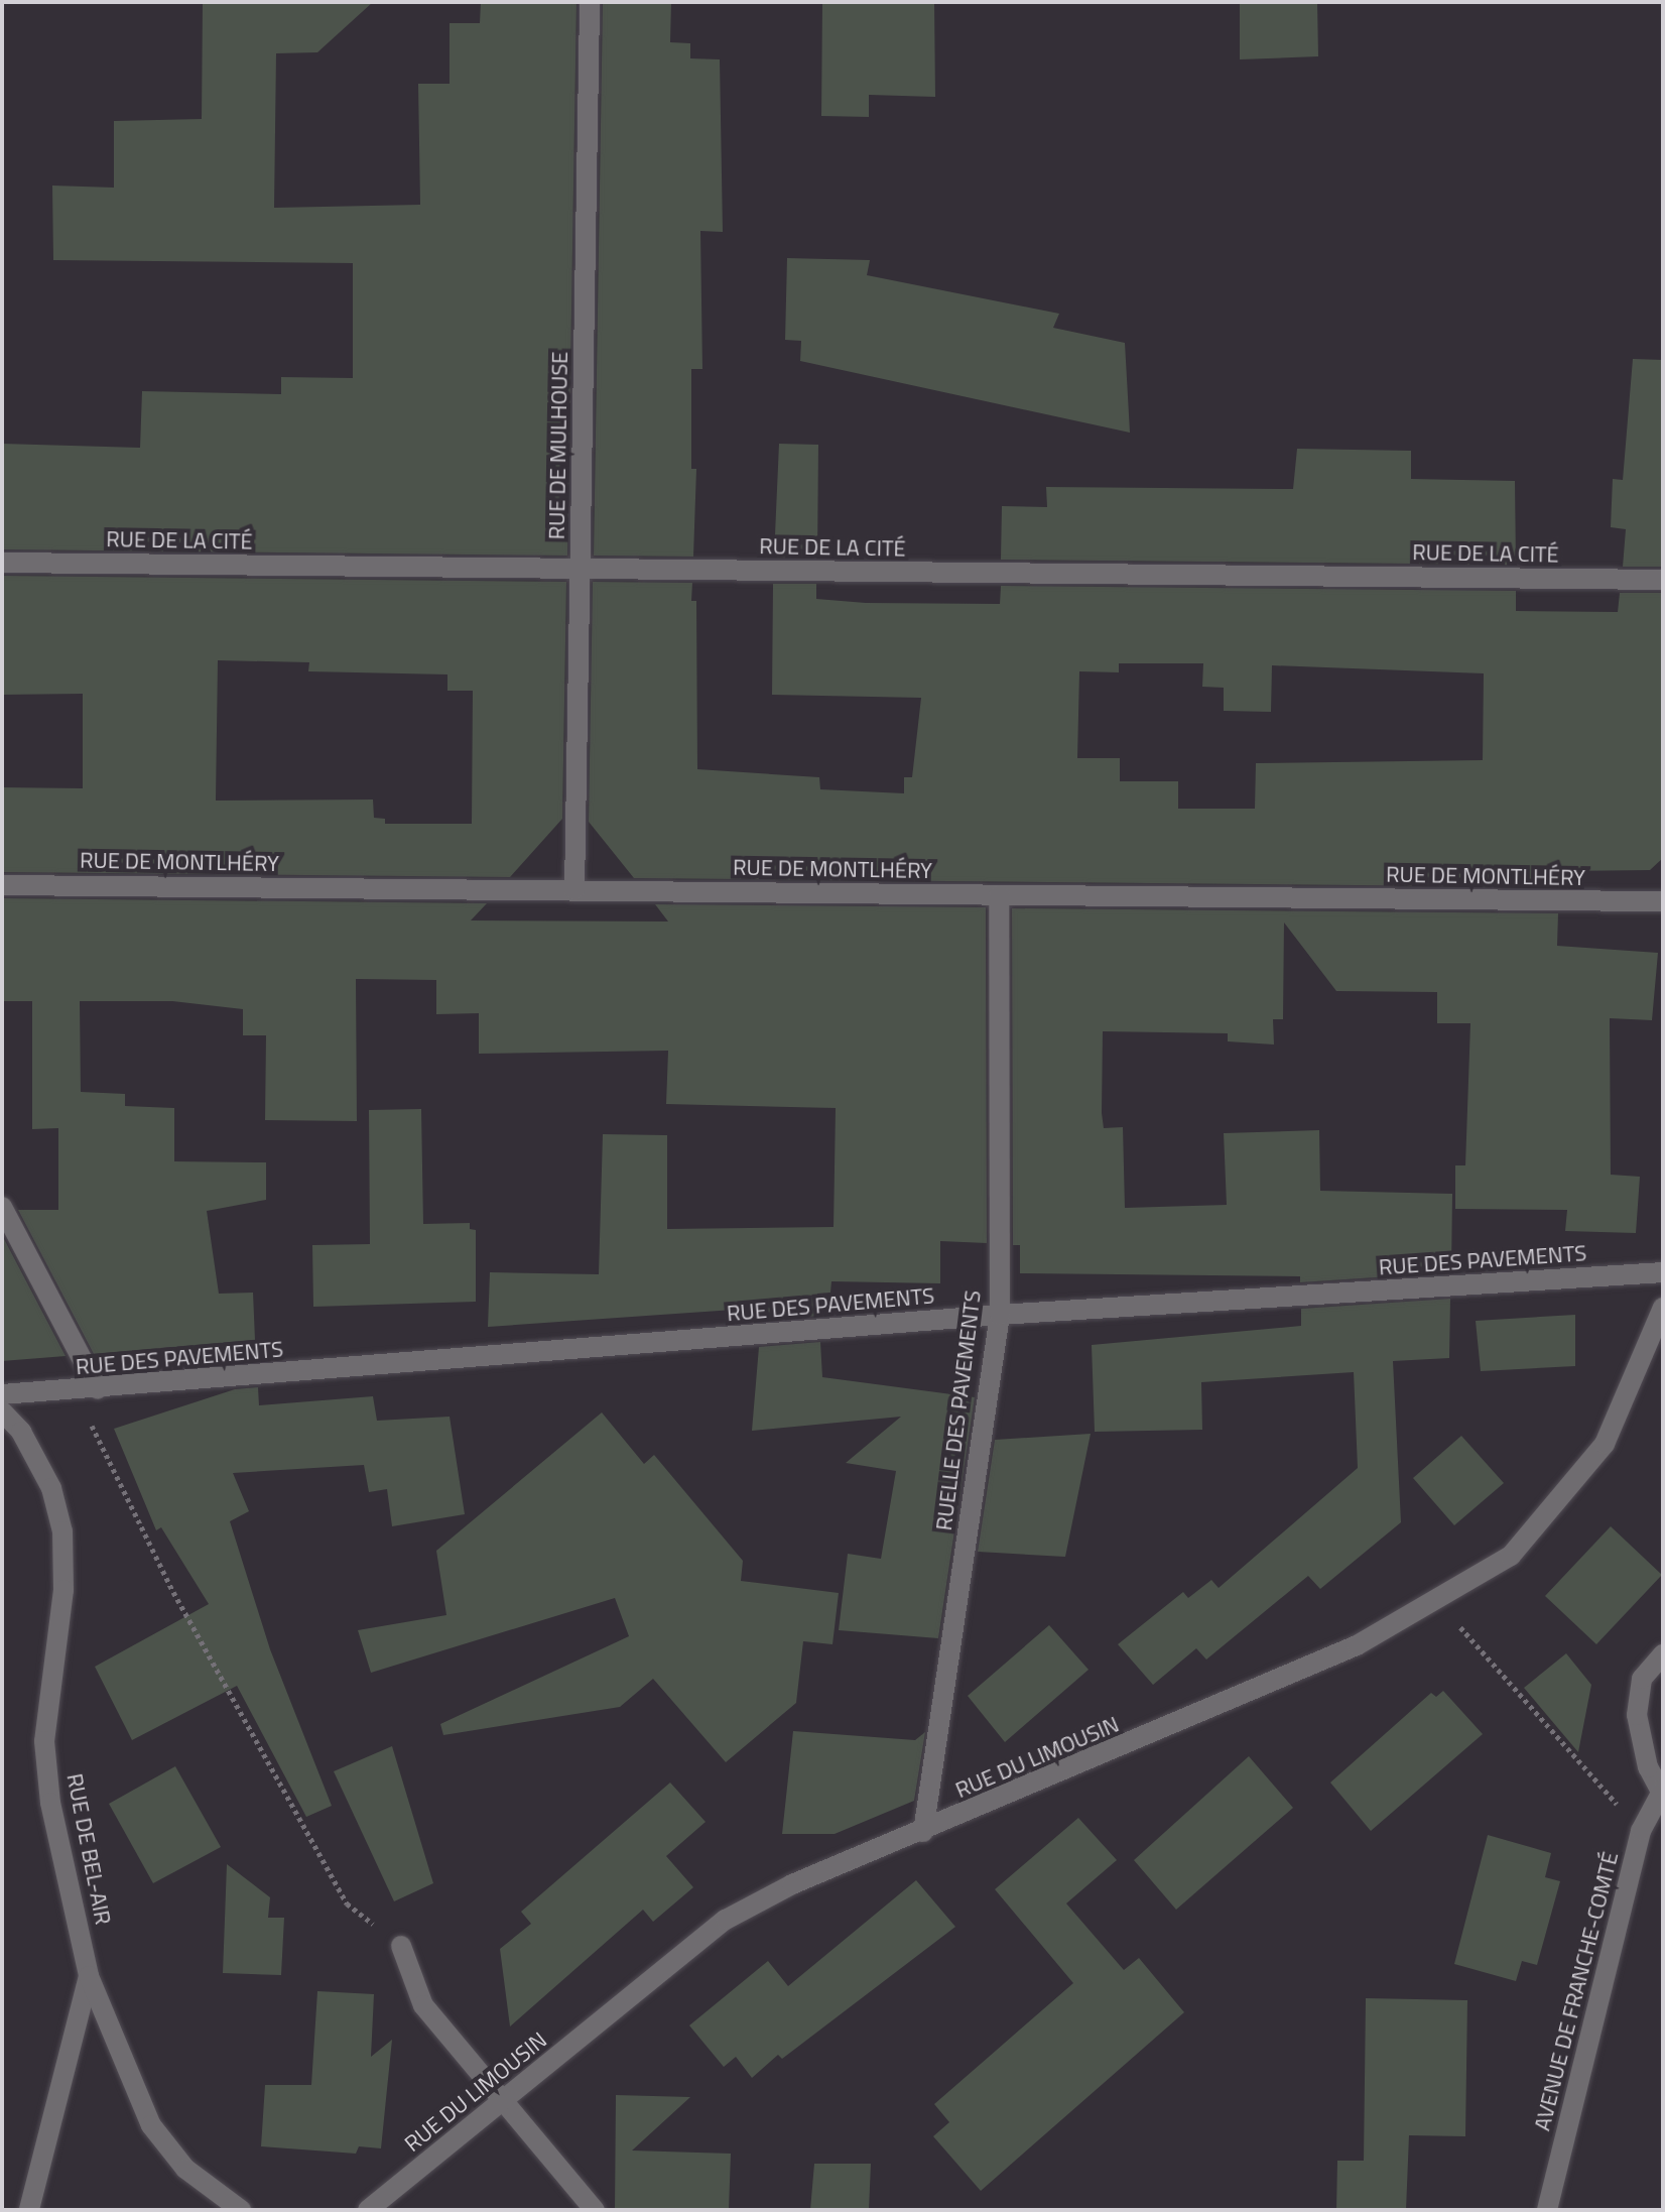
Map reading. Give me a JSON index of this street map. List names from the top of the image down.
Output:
{
  "streets": {
    "street": [
      "RUE DE MULHOUSE",
      "RUE DE LA CITÉ",
      "RUE DE MONTLHÉRY",
      "RUE DES PAVEMENTS",
      "RUELLE DES PAVEMENTS",
      "RUE DU LIMOUSIN",
      "RUE DE BEL-AIR",
      "AVENUE DE FRANCHE-COMTÉ"
    ]
  },
  "crossings": [
    ["RUE DE MULHOUSE", "RUE DE LA CITÉ"],
    ["RUE DE MULHOUSE", "RUE DE MONTLHÉRY"],
    ["RUE DE MONTLHÉRY", "RUELLE DES PAVEMENTS"],
    ["RUE DES PAVEMENTS", "RUELLE DES PAVEMENTS"],
    ["RUELLE DES PAVEMENTS", "RUE DU LIMOUSIN"]
  ]
}
